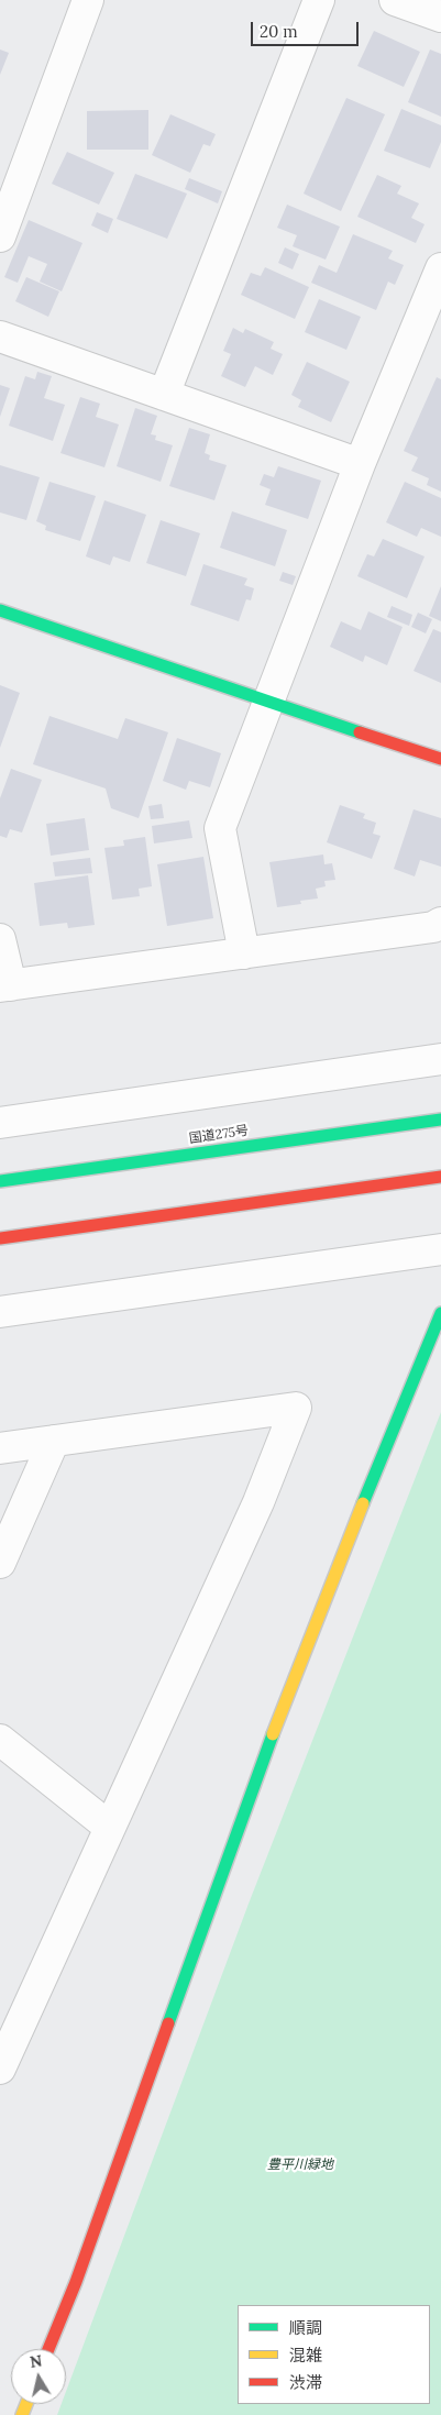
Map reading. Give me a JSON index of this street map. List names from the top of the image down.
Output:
{
  "streets": {
    "main road": ["国道275号"]
  },
  "parks": ["豊平川緑地"],
  "legend": ["順調", "混雑", "渋滞"],
  "scale_bar": "20 m",
  "north": "top"
}
